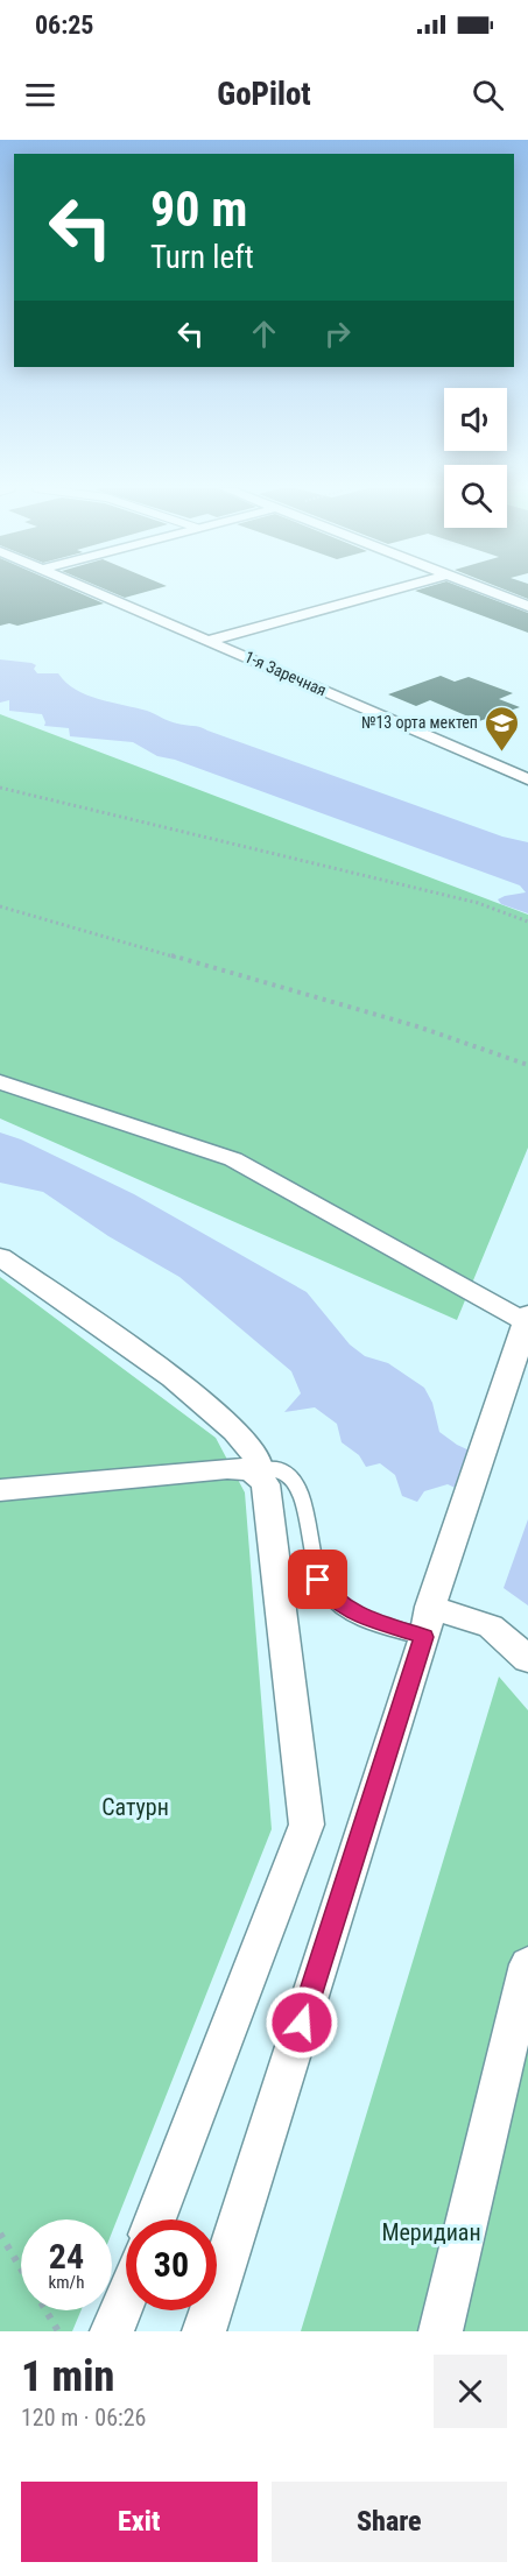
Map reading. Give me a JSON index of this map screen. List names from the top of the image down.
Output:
{
  "streets": {
    "street": ["1-я Заречная"]
  },
  "parks": ["Сатурн", "Меридиан"],
  "places": {
    "school or university": ["№13 орта мектеп"]
  },
  "page": {
    "status": "06:25",
    "header": "GoPilot",
    "turn": ["90 m", "Turn left"],
    "speed": "24 km/h",
    "limit": "30",
    "heading": ["1 min", "120 m · 06:26"],
    "buttons": ["Exit", "Share"]
  }
}
